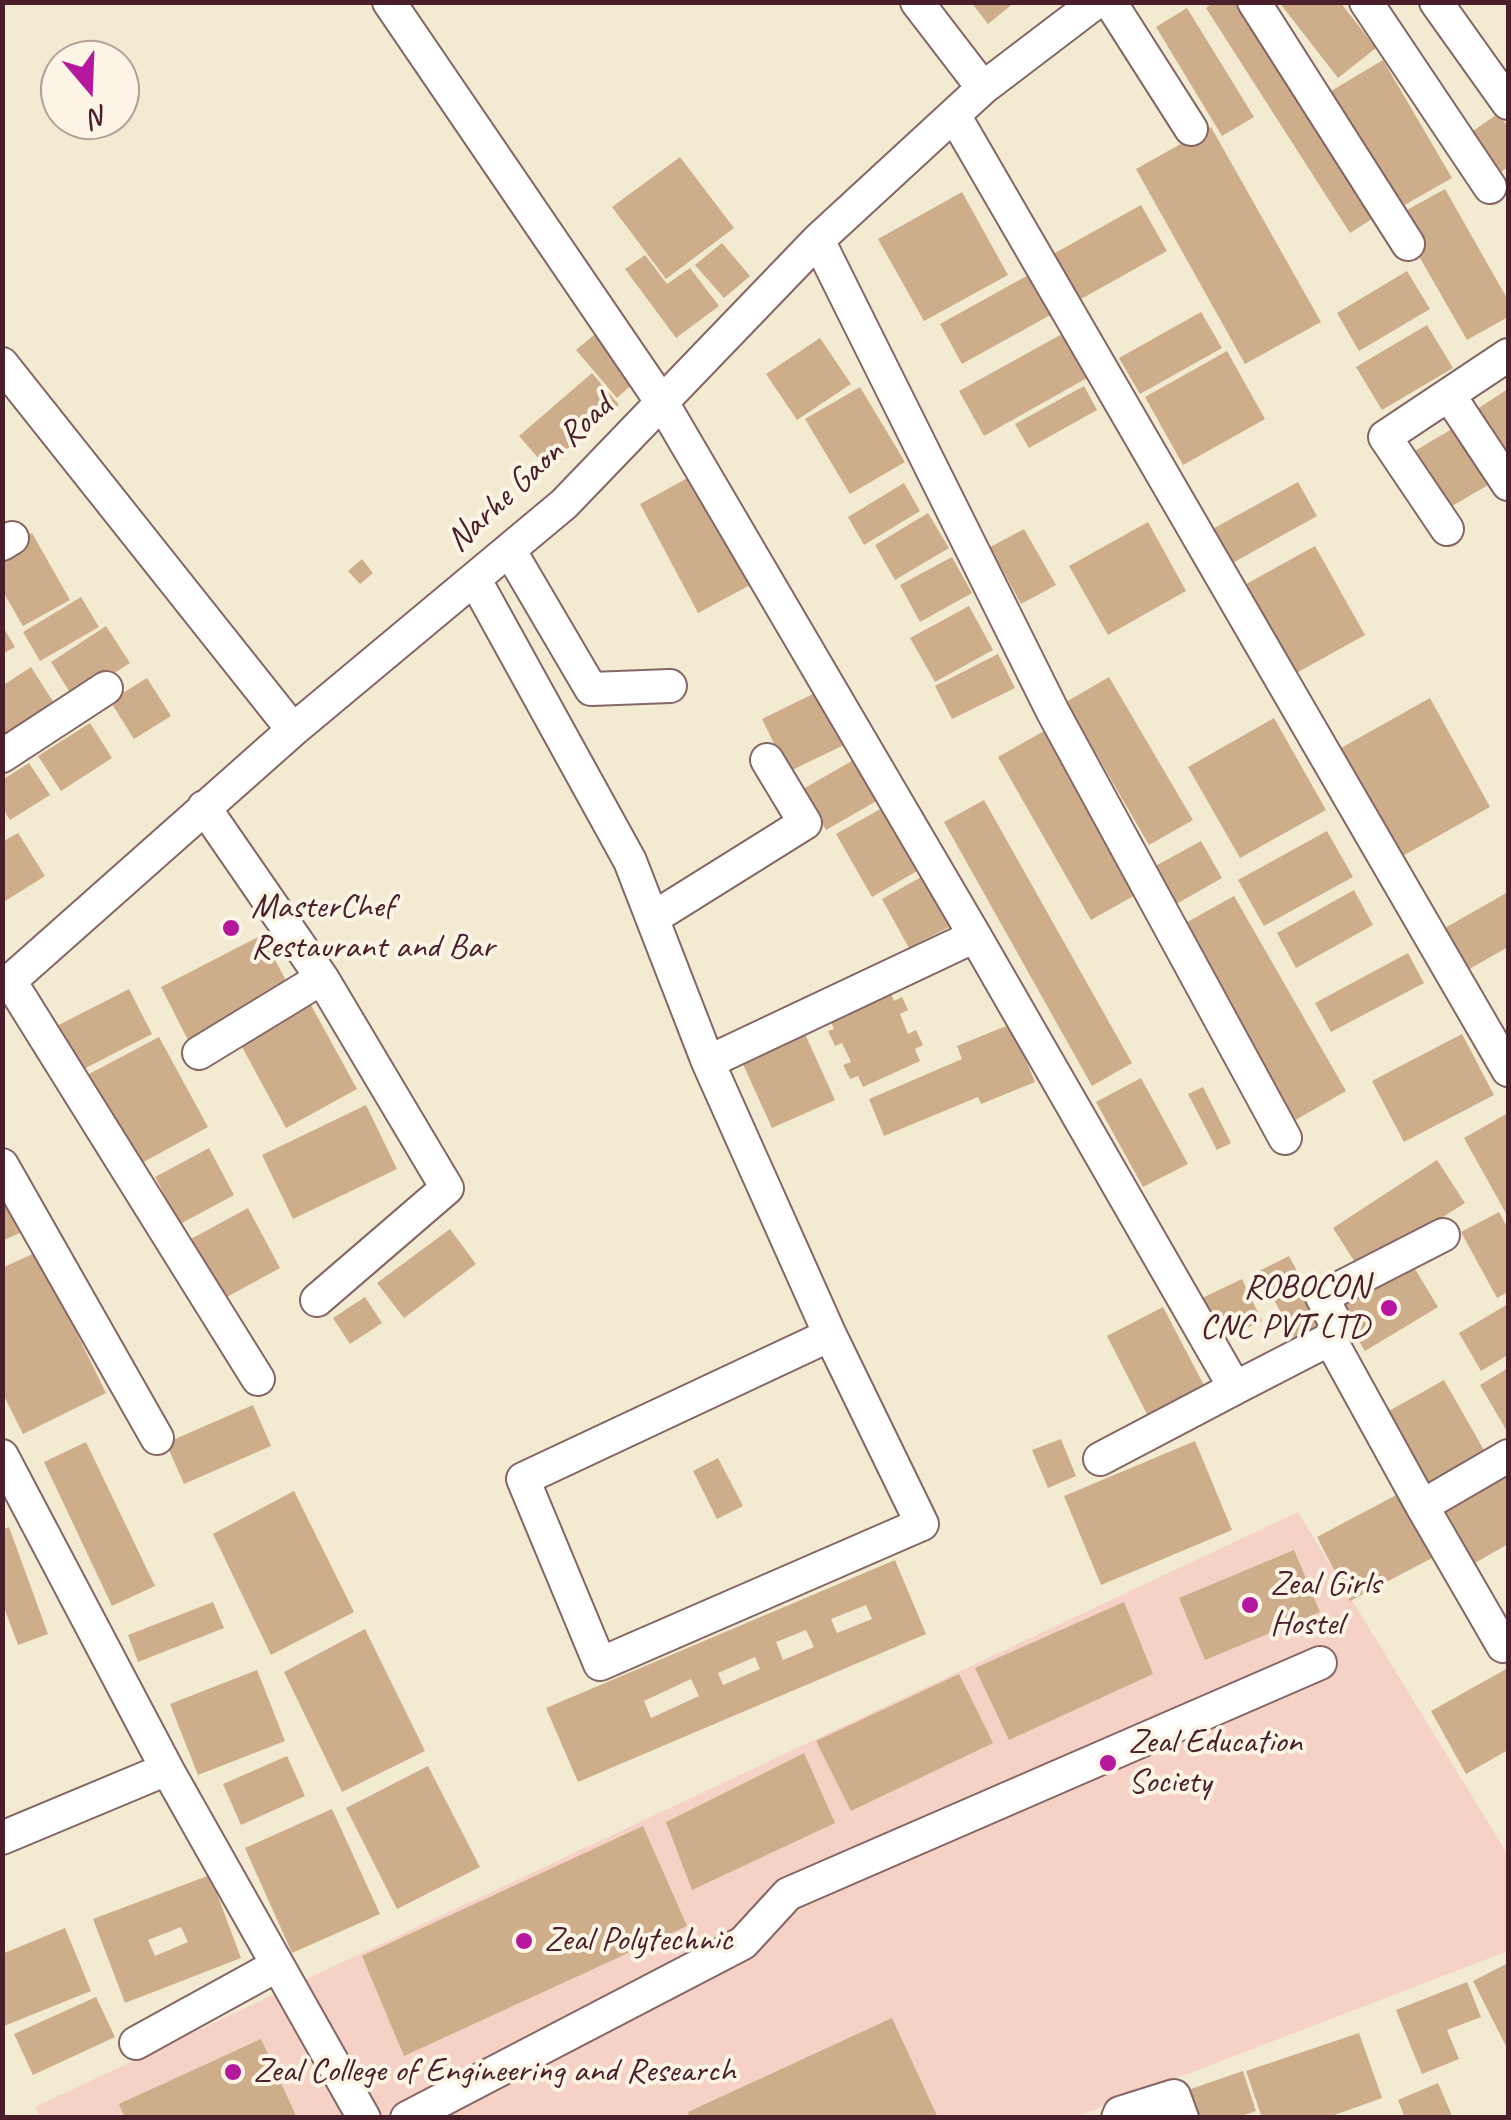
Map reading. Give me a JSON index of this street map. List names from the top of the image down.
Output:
{
  "streets": {
    "street": ["Narhe Gaon Road"]
  },
  "places": [
    "MasterChef Restaurant and Bar",
    "ROBOCON CNC PVT LTD",
    "Zeal Girls Hostel",
    "Zeal Education Society",
    "Zeal Polytechnic",
    "Zeal College of Engineering and Research"
  ],
  "north": "bottom"
}
